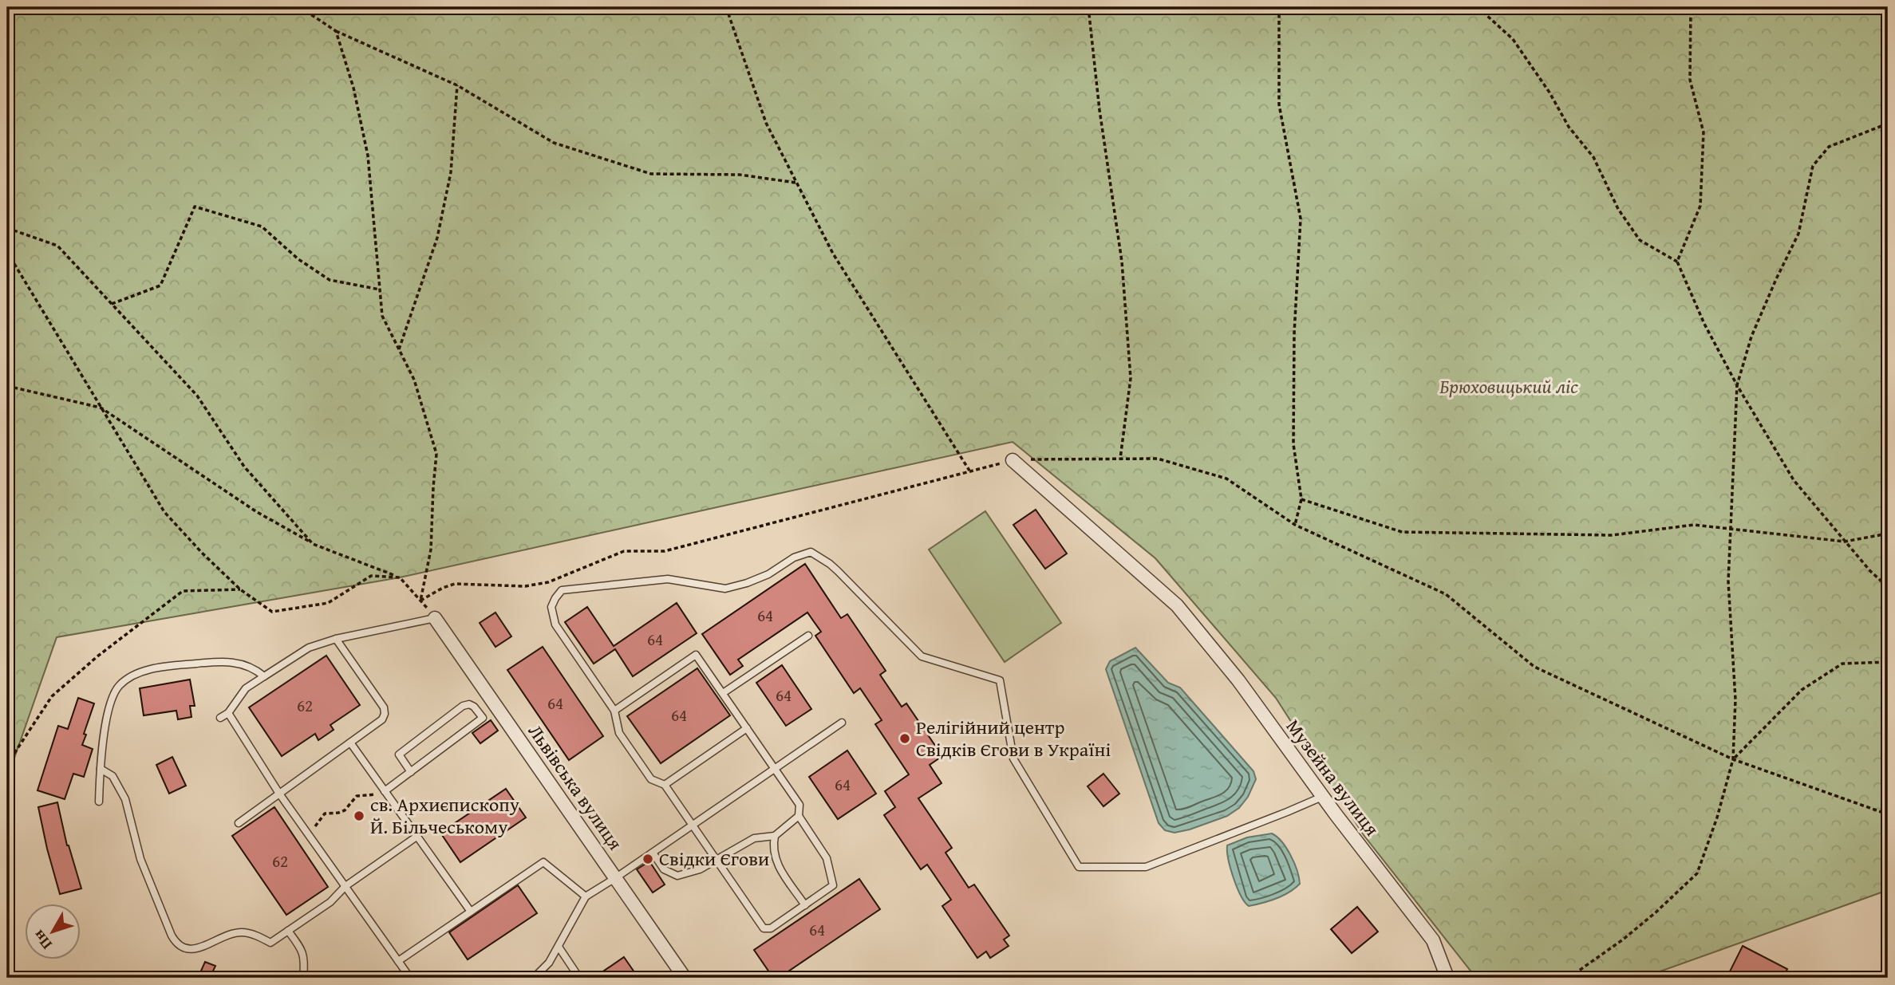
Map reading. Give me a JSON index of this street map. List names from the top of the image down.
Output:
{
  "streets": {
    "street": ["Музейна вулиця", "Львівська вулиця"]
  },
  "parks": ["Брюховицький ліс"],
  "places": ["Релігійний центр Свідків Єгови в Україні", "св. Архиєпископу Й. Більчеському", "Свідки Єгови"],
  "house_numbers": [
    "64",
    "64",
    "64",
    "64",
    "62",
    "64",
    "64",
    "62",
    "64"
  ],
  "north": "bottom left"
}
